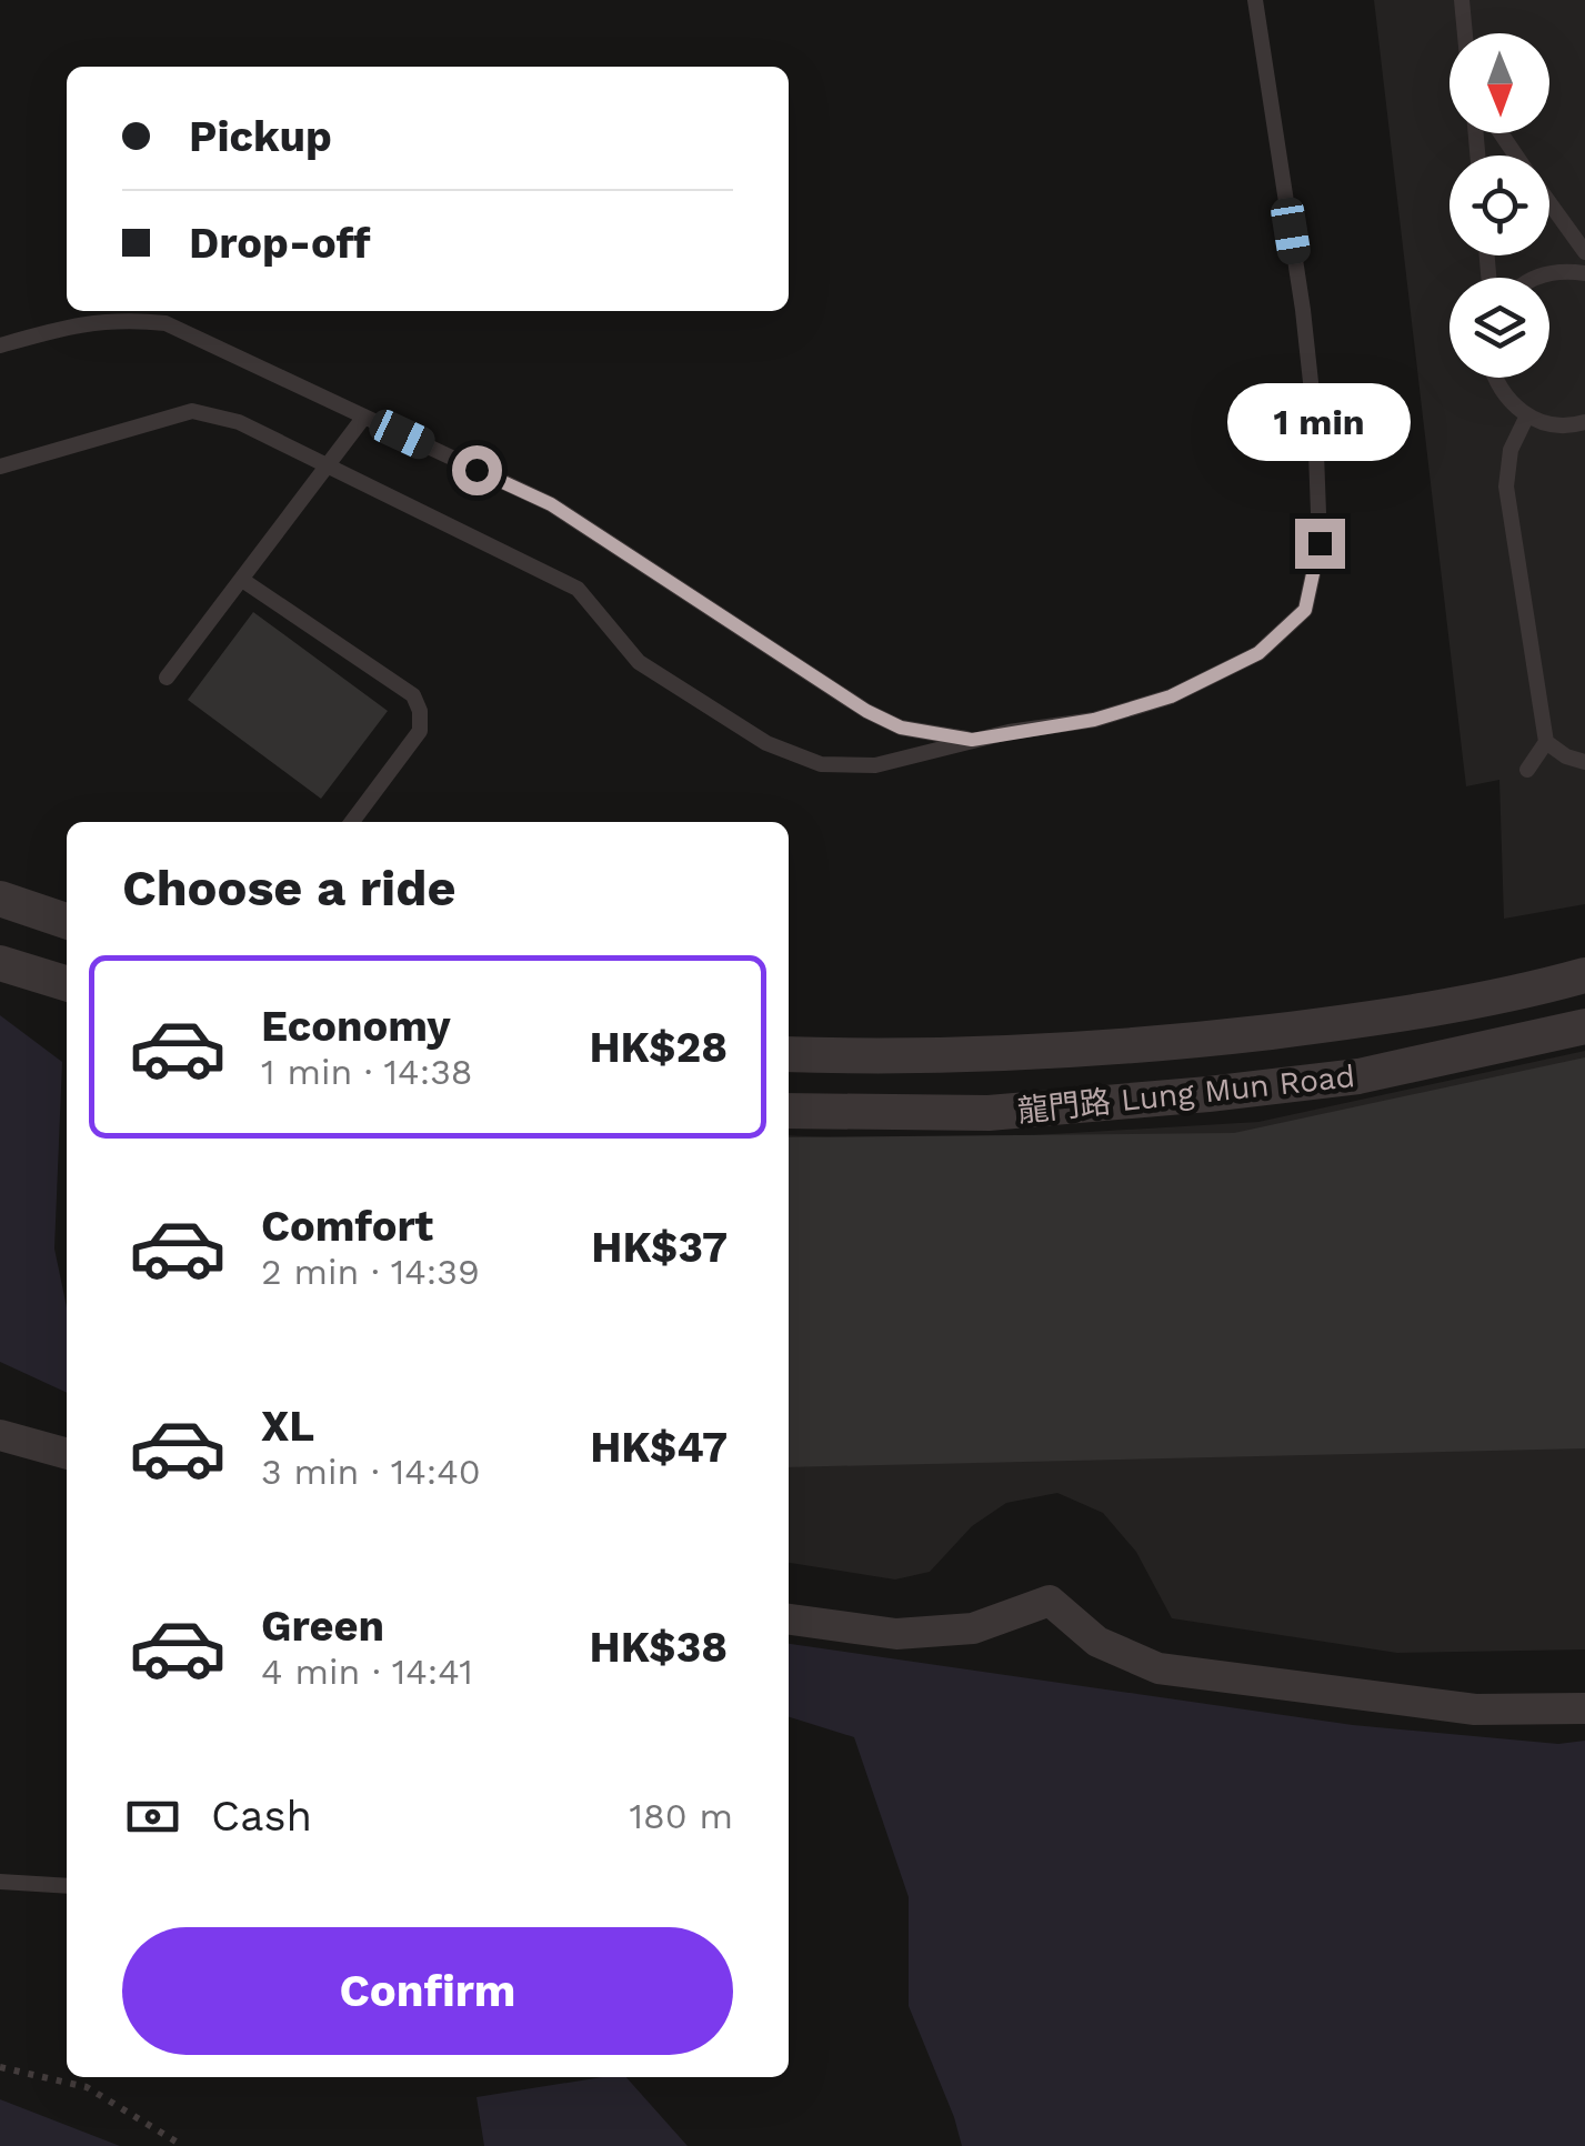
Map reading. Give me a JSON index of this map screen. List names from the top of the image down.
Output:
{
  "streets": {
    "street": ["龍門路 Lung Mun Road"]
  },
  "north": "bottom",
  "page": {
    "banner": ["Pickup", "Drop-off"],
    "bubble": "1 min",
    "heading": "Choose a ride",
    "list": [
      {
        "name": "Economy",
        "note": "1 min · 14:38",
        "value": "HK$28"
      },
      {
        "name": "Comfort",
        "note": "2 min · 14:39",
        "value": "HK$37"
      },
      {
        "name": "XL",
        "note": "3 min · 14:40",
        "value": "HK$47"
      },
      {
        "name": "Green",
        "note": "4 min · 14:41",
        "value": "HK$38"
      }
    ],
    "pay": ["Cash", "180 m"],
    "buttons": "Confirm"
  }
}
